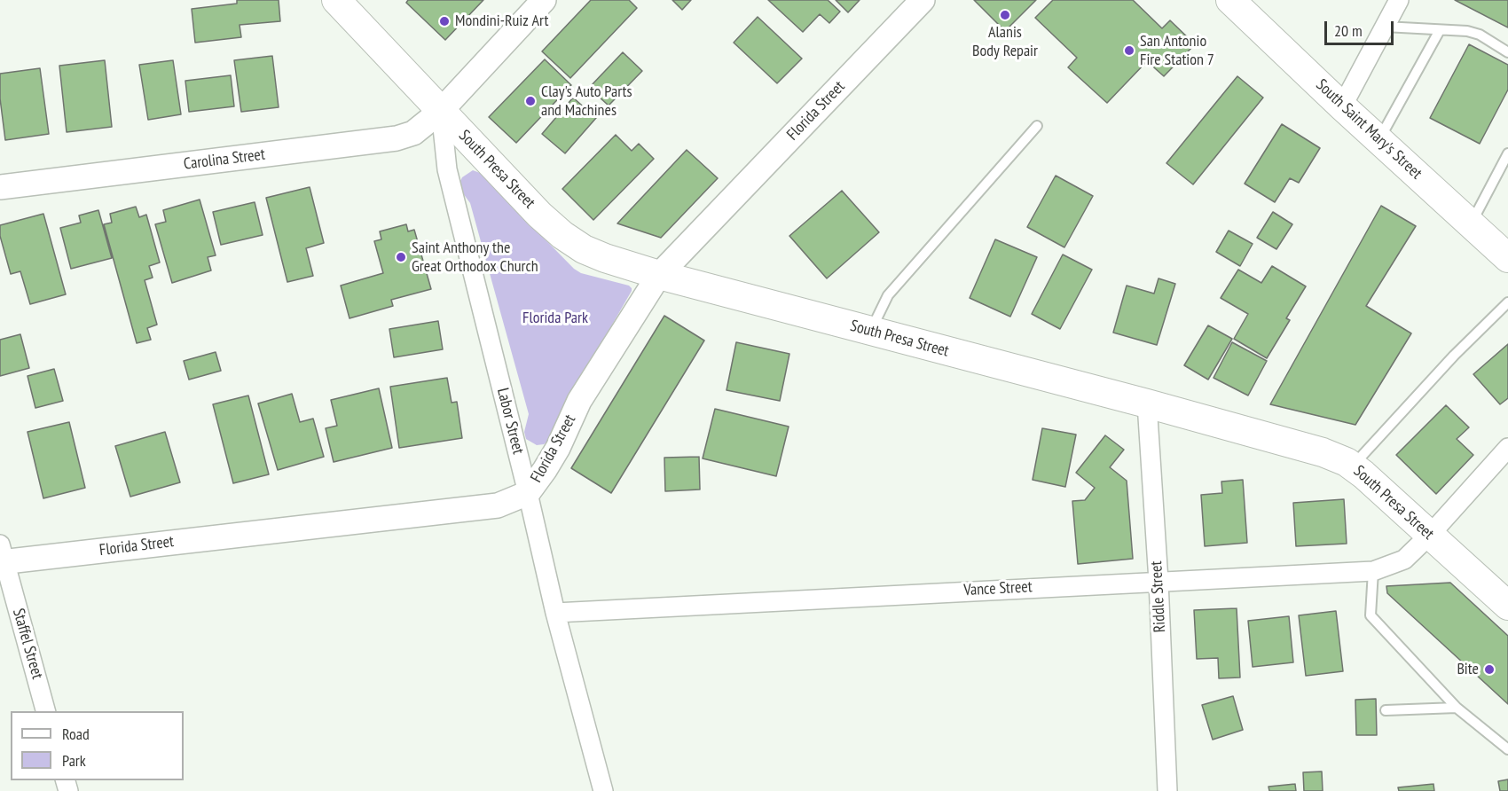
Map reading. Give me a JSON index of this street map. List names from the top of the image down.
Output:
{
  "streets": {
    "main road": ["South Saint Mary's Street", "South Presa Street"],
    "street": [
      "Florida Street",
      "Carolina Street",
      "Labor Street",
      "Vance Street",
      "Riddle Street",
      "Staffel Street"
    ]
  },
  "crossings": [
    ["Florida Street", "South Presa Street"],
    ["Florida Street", "Labor Street"],
    ["Florida Street", "Staffel Street"],
    ["Carolina Street", "South Presa Street"],
    ["Carolina Street", "Labor Street"],
    ["South Presa Street", "Labor Street"],
    ["South Presa Street", "Vance Street"],
    ["South Presa Street", "Riddle Street"],
    ["Labor Street", "Vance Street"],
    ["Vance Street", "Riddle Street"]
  ],
  "parks": ["Florida Park"],
  "places": [
    "Alanis Body Repair",
    "Mondini-Ruiz Art",
    "San Antonio Fire Station 7",
    "Clay's Auto Parts and Machines",
    "Saint Anthony the Great Orthodox Church",
    "Bite"
  ],
  "legend": ["Road", "Park"],
  "scale_bar": "20 m"
}
